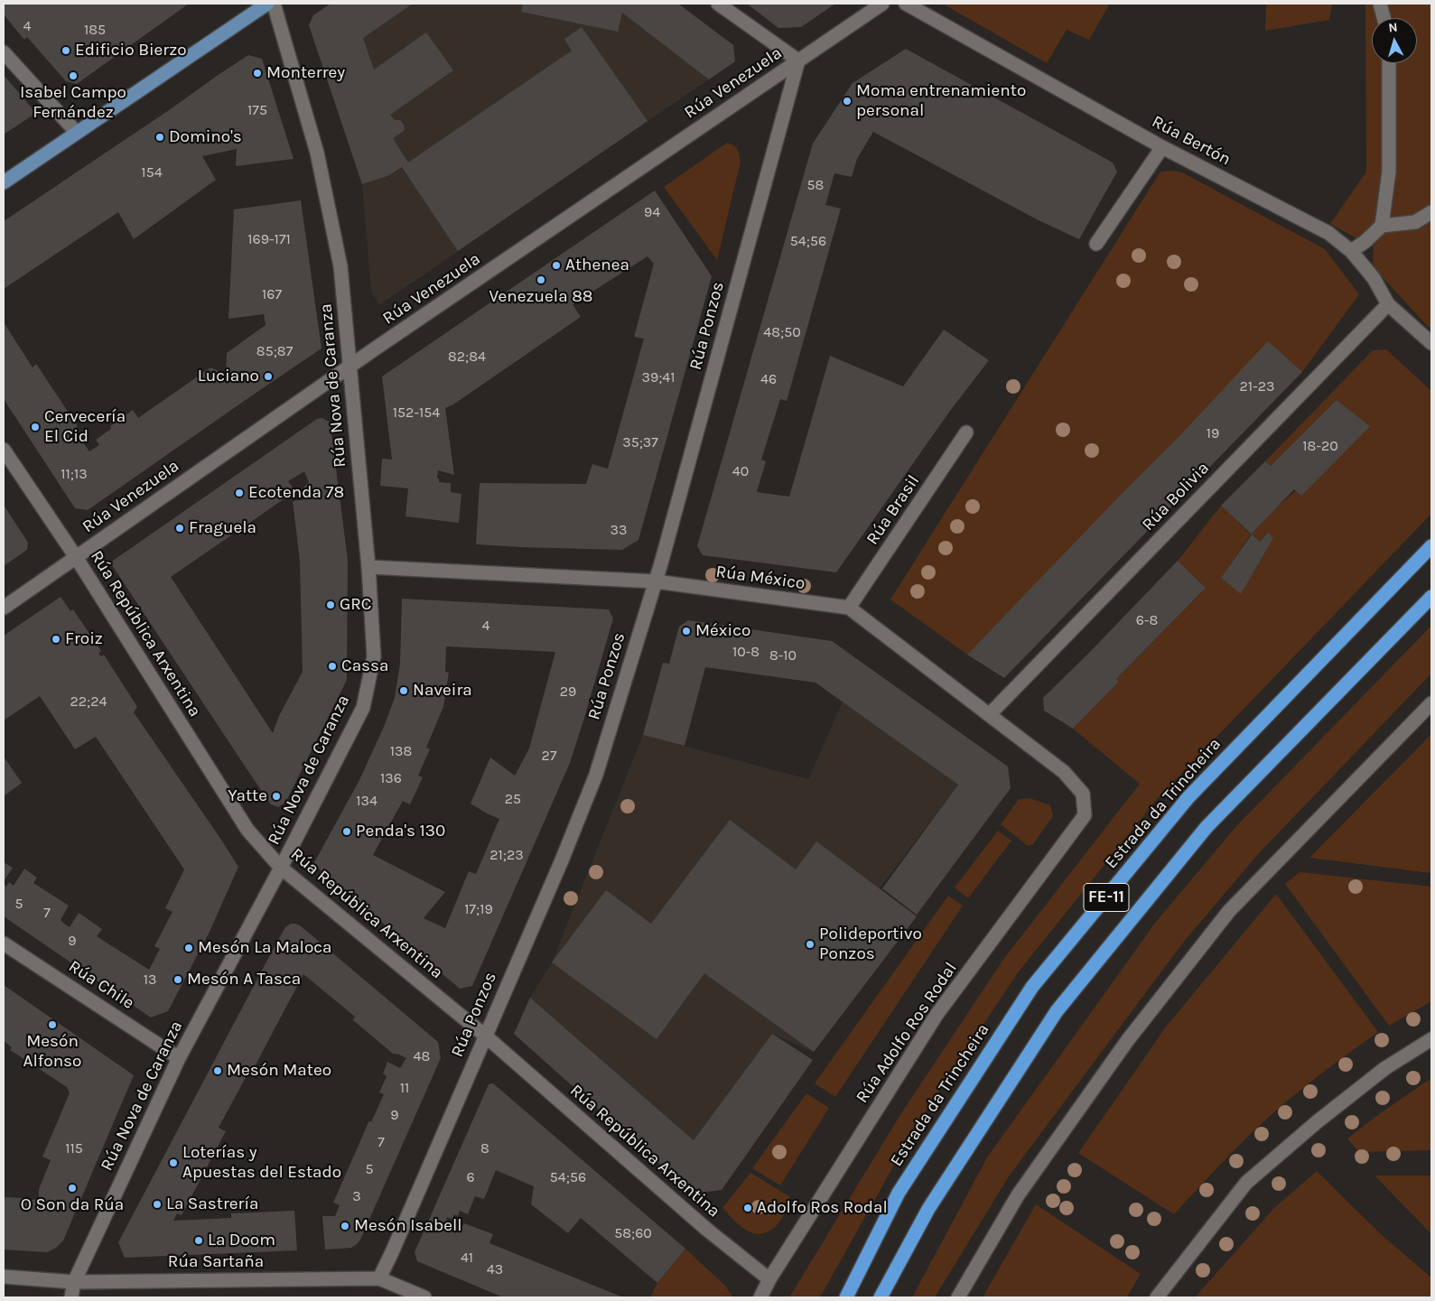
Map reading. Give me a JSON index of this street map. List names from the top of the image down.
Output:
{
  "streets": {
    "highway": ["Estrada da Trincheira", "FE-11"],
    "street": [
      "Rúa Venezuela",
      "Rúa Bertón",
      "Rúa Ponzos",
      "Rúa Nova de Caranza",
      "Rúa Bolivia",
      "Rúa Brasil",
      "Rúa México",
      "Rúa República Arxentina",
      "Rúa Chile",
      "Rúa Adolfo Ros Rodal",
      "Rúa Sartaña"
    ]
  },
  "crossings": [
    ["Rúa Venezuela", "Rúa Ponzos"],
    ["Rúa Venezuela", "Rúa Nova de Caranza"],
    ["Rúa Venezuela", "Rúa República Arxentina"],
    ["Rúa Bertón", "Rúa Bolivia"],
    ["Rúa Ponzos", "Rúa México"],
    ["Rúa Ponzos", "Rúa República Arxentina"],
    ["Rúa Ponzos", "Rúa Sartaña"],
    ["Rúa Nova de Caranza", "Rúa México"],
    ["Rúa Nova de Caranza", "Rúa República Arxentina"],
    ["Rúa Nova de Caranza", "Rúa Chile"],
    ["Rúa Nova de Caranza", "Rúa Sartaña"],
    ["Rúa Bolivia", "Rúa México"],
    ["Rúa Brasil", "Rúa México"],
    ["Rúa México", "Rúa Adolfo Ros Rodal"],
    ["Rúa República Arxentina", "Rúa Adolfo Ros Rodal"]
  ],
  "places": [
    "Edificio Bierzo",
    "Monterrey",
    "Isabel Campo Fernández",
    "Moma entrenamiento personal",
    "Domino's",
    "Athenea",
    "Venezuela 88",
    "Luciano",
    "Cervecería El Cid",
    "Ecotenda 78",
    "Fraguela",
    "GRC",
    "México",
    "Froiz",
    "Cassa",
    "Naveira",
    "Yatte",
    "Penda's 130",
    "Polideportivo Ponzos",
    "Mesón La Maloca",
    "Mesón A Tasca",
    "Mesón Alfonso",
    "Mesón Mateo",
    "Loterías y Apuestas del Estado",
    "O Son da Rúa",
    "La Sastrería",
    "Adolfo Ros Rodal",
    "Mesón Isabell",
    "La Doom"
  ],
  "house_numbers": [
    "4",
    "185",
    "175",
    "154",
    "58",
    "94",
    "169-171",
    "54;56",
    "167",
    "48;50",
    "85;87",
    "82;84",
    "39;41",
    "46",
    "21-23",
    "152-154",
    "19",
    "35;37",
    "18-20",
    "40",
    "11;13",
    "33",
    "6-8",
    "4",
    "10-8",
    "8-10",
    "29",
    "22;24",
    "138",
    "27",
    "136",
    "25",
    "134",
    "21;23",
    "5",
    "17;19",
    "7",
    "9",
    "13",
    "48",
    "11",
    "9",
    "7",
    "115",
    "8",
    "5",
    "6",
    "54;56",
    "3",
    "58;60",
    "41",
    "43"
  ],
  "north": "top"
}
